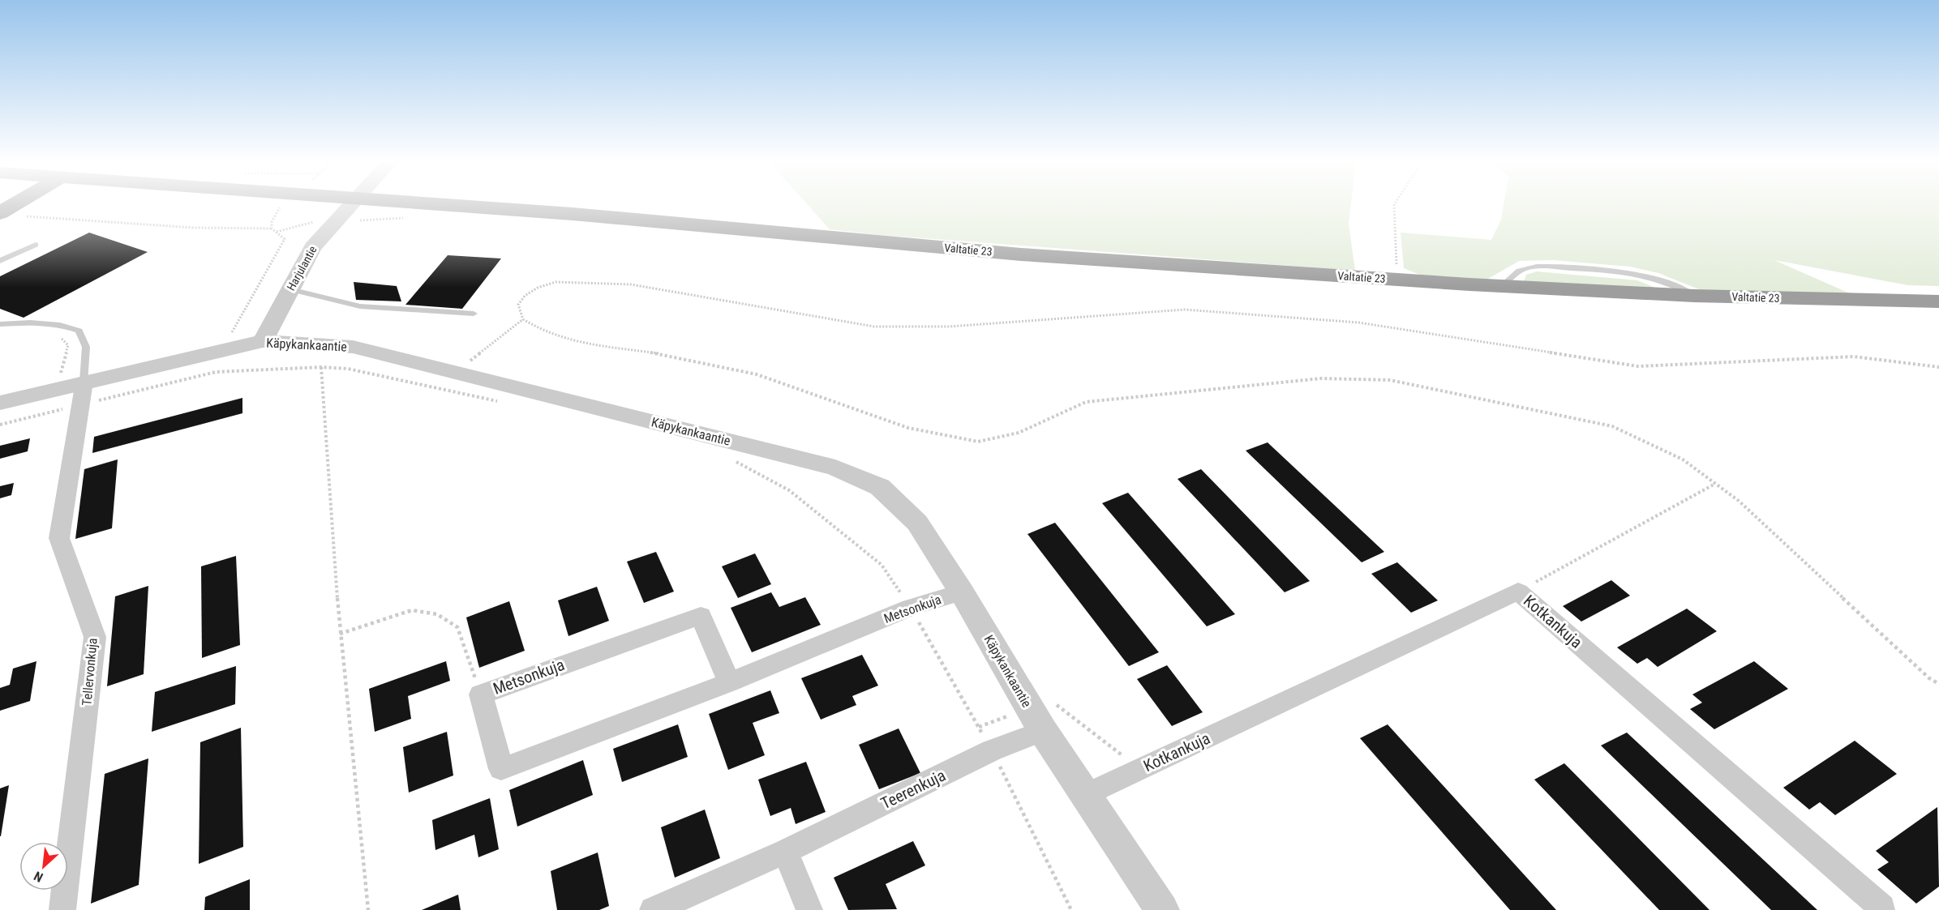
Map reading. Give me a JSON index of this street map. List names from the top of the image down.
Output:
{
  "streets": {
    "highway": ["Valtatie 23"],
    "street": [
      "Harjulantie",
      "Käpykankaantie",
      "Metsonkuja",
      "Kotkankuja",
      "Tellervonkuja",
      "Teerenkuja"
    ]
  },
  "crossings": [
    ["Harjulantie", "Käpykankaantie"],
    ["Käpykankaantie", "Metsonkuja"],
    ["Käpykankaantie", "Kotkankuja"],
    ["Käpykankaantie", "Tellervonkuja"],
    ["Käpykankaantie", "Teerenkuja"]
  ],
  "north": "bottom left"
}
